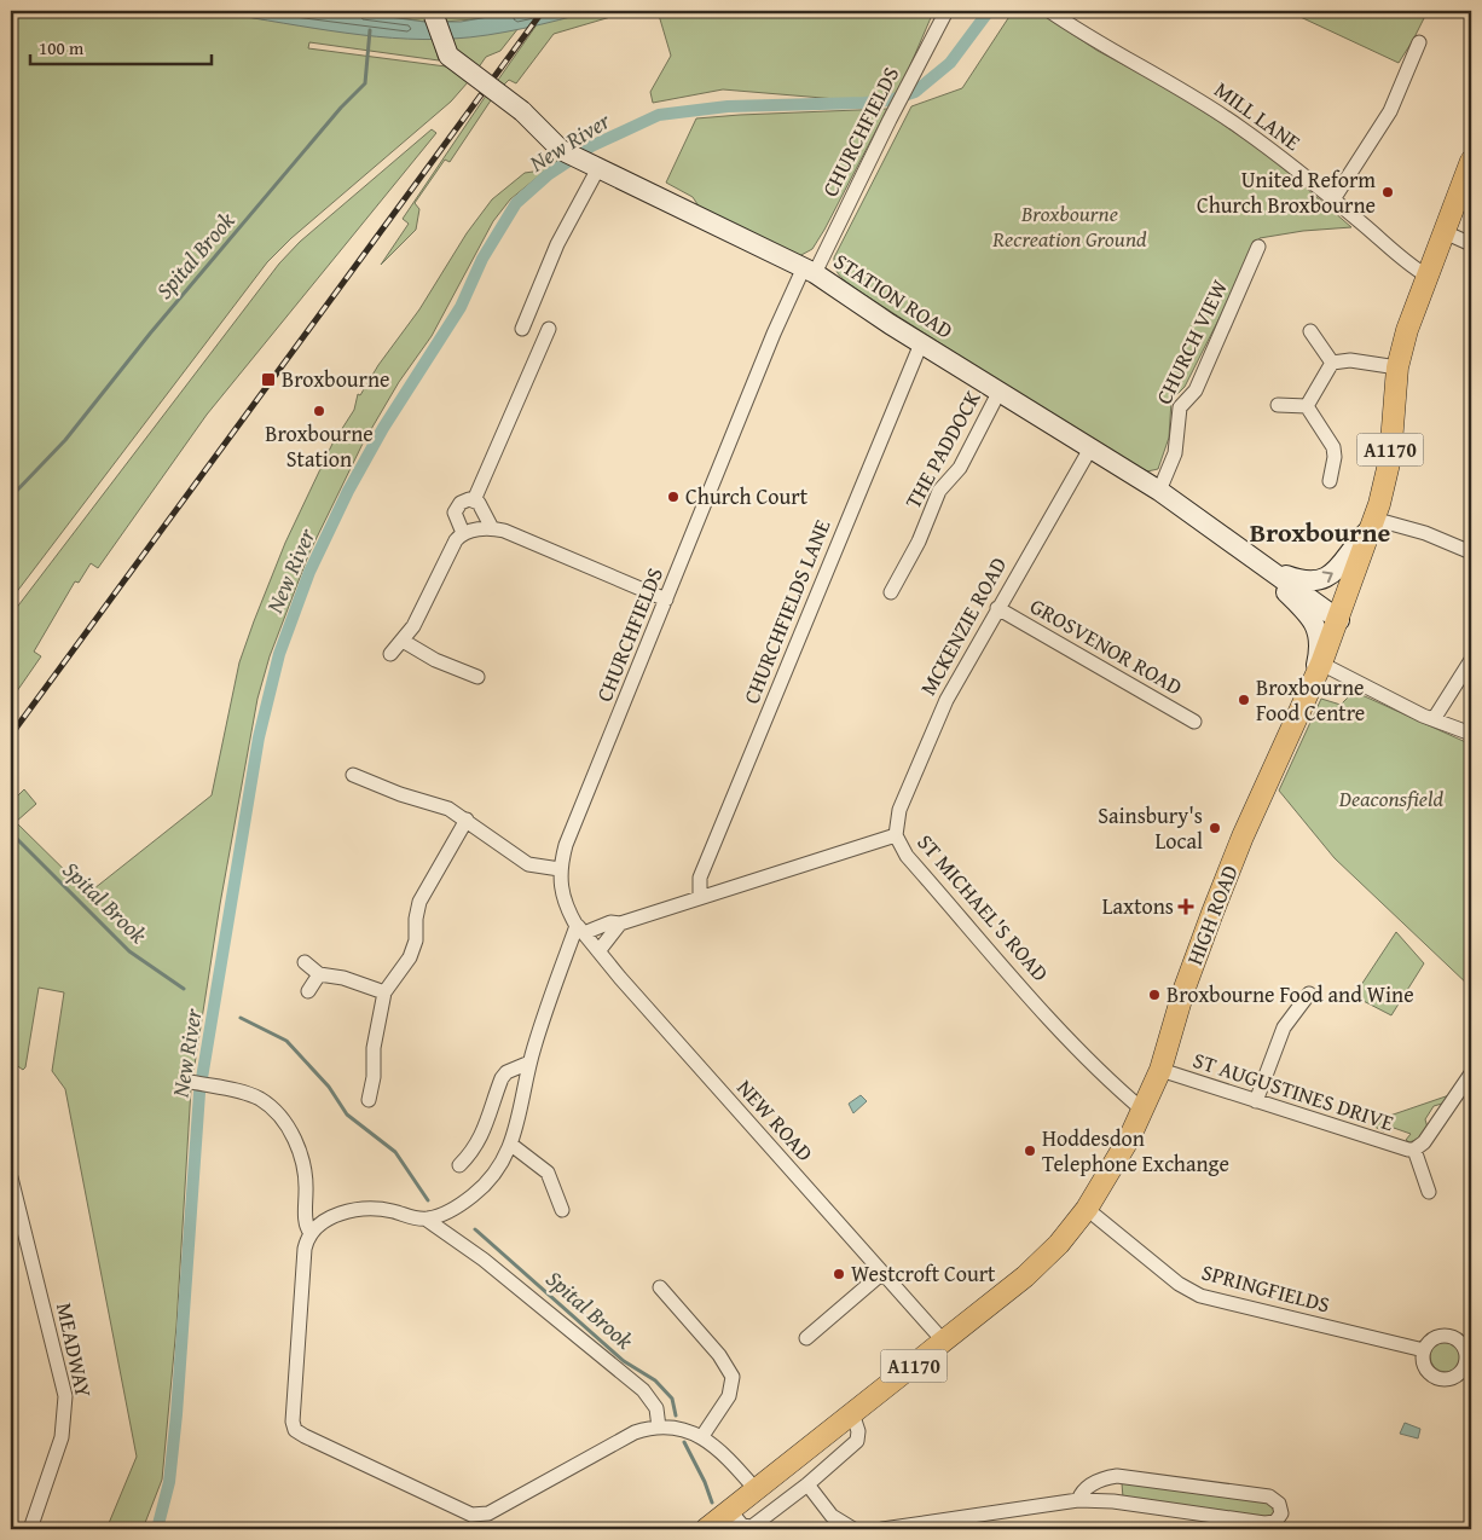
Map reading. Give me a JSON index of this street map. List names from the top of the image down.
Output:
{
  "streets": {
    "main road": ["STATION ROAD", "A1170", "HIGH ROAD"],
    "street": [
      "MILL LANE",
      "CHURCHFIELDS",
      "CHURCH VIEW",
      "THE PADDOCK",
      "CHURCHFIELDS LANE",
      "MCKENZIE ROAD",
      "GROSVENOR ROAD",
      "ST MICHAEL'S ROAD",
      "ST AUGUSTINES DRIVE",
      "NEW ROAD",
      "SPRINGFIELDS",
      "MEADWAY"
    ]
  },
  "crossings": [
    ["MILL LANE", "A1170"],
    ["CHURCHFIELDS", "STATION ROAD"],
    ["CHURCHFIELDS", "ST MICHAEL'S ROAD"],
    ["CHURCHFIELDS", "NEW ROAD"],
    ["STATION ROAD", "CHURCH VIEW"],
    ["STATION ROAD", "THE PADDOCK"],
    ["STATION ROAD", "A1170"],
    ["STATION ROAD", "CHURCHFIELDS LANE"],
    ["STATION ROAD", "MCKENZIE ROAD"],
    ["STATION ROAD", "HIGH ROAD"],
    ["A1170", "HIGH ROAD"],
    ["A1170", "NEW ROAD"],
    ["A1170", "SPRINGFIELDS"],
    ["CHURCHFIELDS LANE", "ST MICHAEL'S ROAD"],
    ["MCKENZIE ROAD", "GROSVENOR ROAD"],
    ["MCKENZIE ROAD", "ST MICHAEL'S ROAD"],
    ["ST MICHAEL'S ROAD", "HIGH ROAD"],
    ["ST MICHAEL'S ROAD", "NEW ROAD"],
    ["HIGH ROAD", "ST AUGUSTINES DRIVE"],
    ["HIGH ROAD", "SPRINGFIELDS"]
  ],
  "districts": ["Broxbourne"],
  "water": ["New River", "Spital Brook"],
  "parks": ["Broxbourne Recreation Ground", "Deaconsfield"],
  "places": {
    "other": [
      "United Reform Church Broxbourne",
      "Broxbourne Station",
      "Church Court",
      "Broxbourne Food Centre",
      "Sainsbury's Local",
      "Broxbourne Food and Wine",
      "Hoddesdon Telephone Exchange",
      "Westcroft Court"
    ],
    "transit": ["Broxbourne"],
    "health": ["Laxtons"]
  },
  "scale_bar": "100 m"
}
